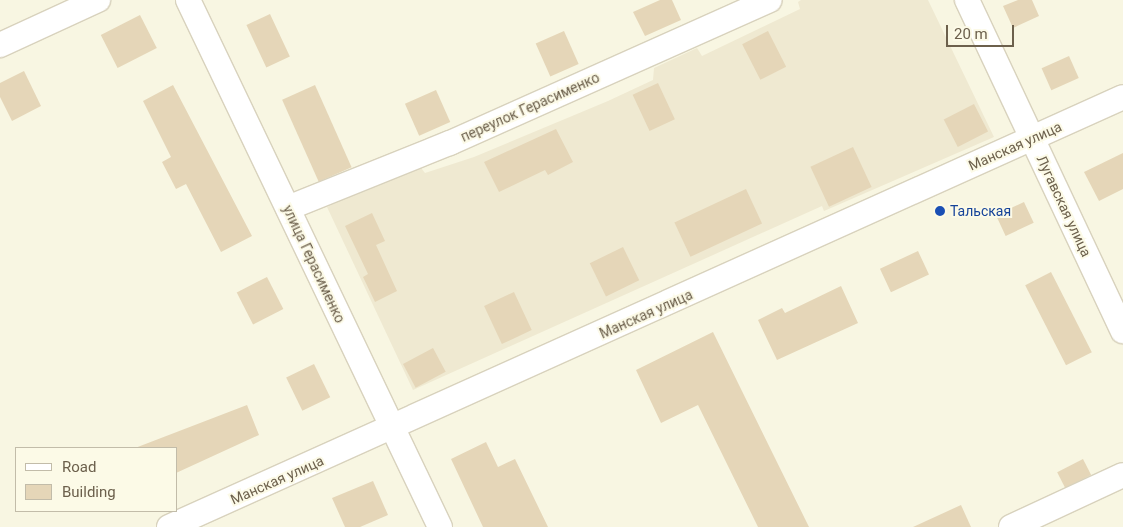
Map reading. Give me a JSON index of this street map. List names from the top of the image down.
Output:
{
  "streets": {
    "street": [
      "переулок Герасименко",
      "Манская улица",
      "Лугавская улица",
      "улица Герасименко"
    ]
  },
  "crossings": [
    ["переулок Герасименко", "улица Герасименко"],
    ["Манская улица", "Лугавская улица"],
    ["Манская улица", "улица Герасименко"]
  ],
  "places": ["Тальская"],
  "legend": ["Road", "Building"],
  "scale_bar": "20 m"
}
